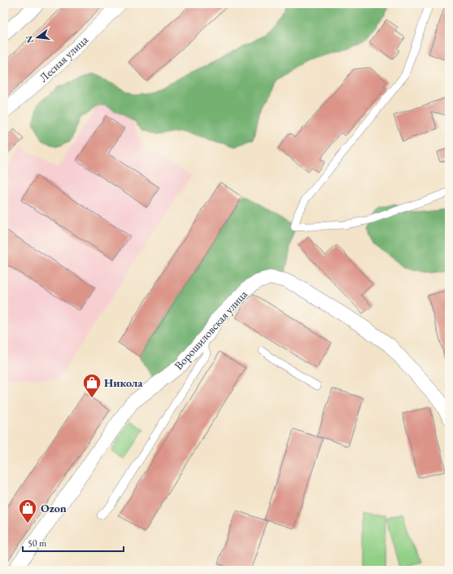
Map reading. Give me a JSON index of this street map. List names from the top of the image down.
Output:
{
  "streets": {
    "street": ["Лесная улица", "Ворошиловская улица"]
  },
  "places": {
    "shop": ["Никола", "Ozon"]
  },
  "scale_bar": "50 m",
  "north": "left"
}
